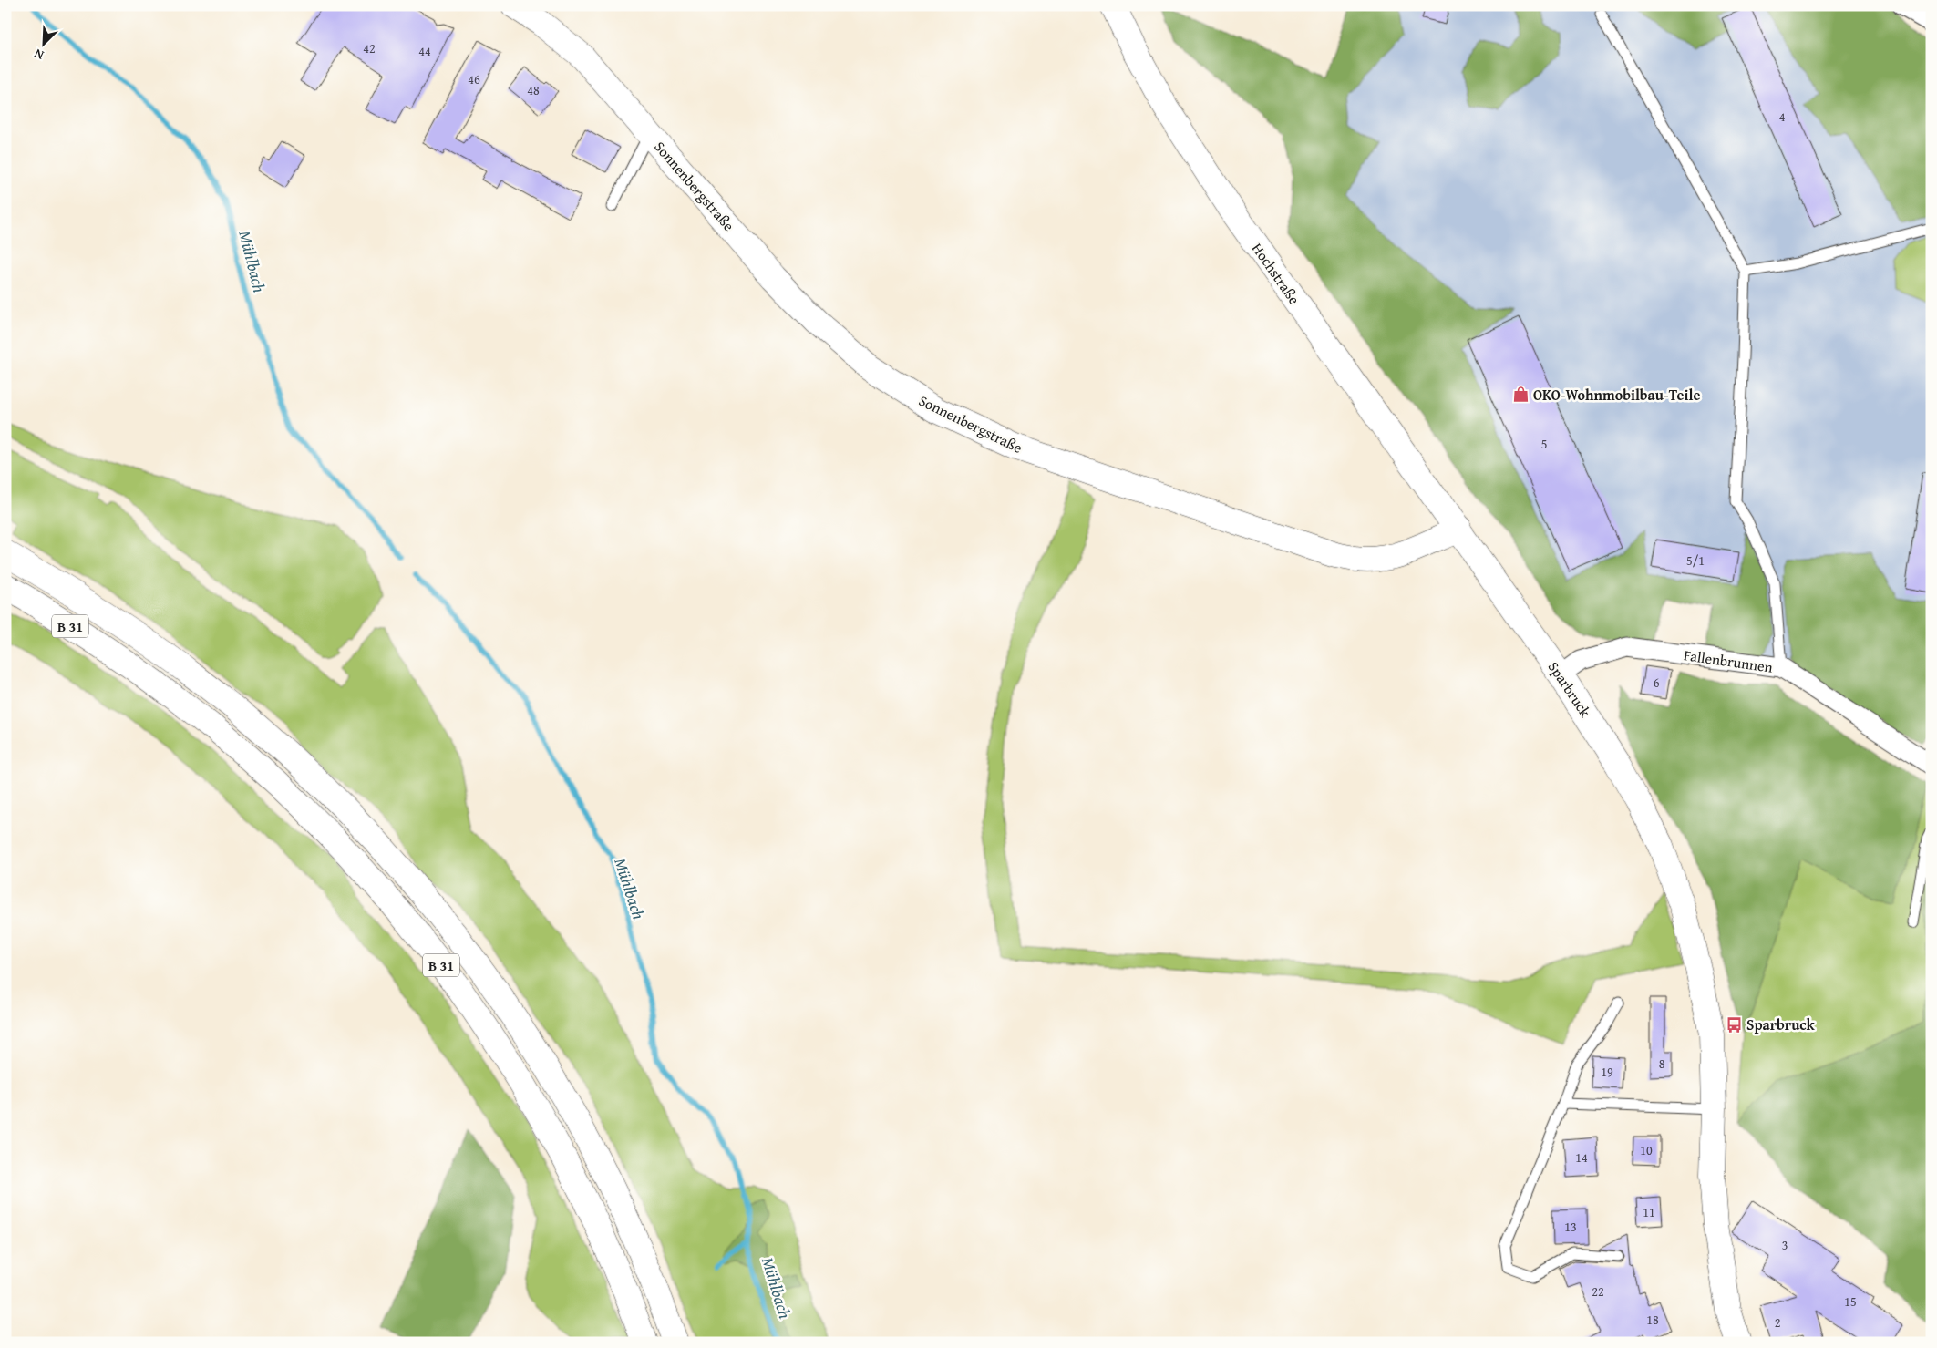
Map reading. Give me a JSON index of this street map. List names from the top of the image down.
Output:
{
  "streets": {
    "main road": [
      "Sonnenbergstraße",
      "Hochstraße",
      "B 31",
      "Sparbruck"
    ],
    "street": ["Fallenbrunnen"]
  },
  "crossings": [
    ["Sonnenbergstraße", "Hochstraße"],
    ["Sonnenbergstraße", "Sparbruck"],
    ["Hochstraße", "Sparbruck"],
    ["Fallenbrunnen", "Sparbruck"]
  ],
  "water": ["Mühlbach"],
  "places": {
    "shop": ["OKO-Wohnmobilbau-Teile"],
    "bus stop": ["Sparbruck"]
  },
  "house_numbers": [
    "42",
    "44",
    "46",
    "48",
    "4",
    "5",
    "5/1",
    "6",
    "8",
    "19",
    "10",
    "14",
    "11",
    "13",
    "3",
    "22",
    "15",
    "18",
    "2"
  ],
  "north": "bottom left"
}
